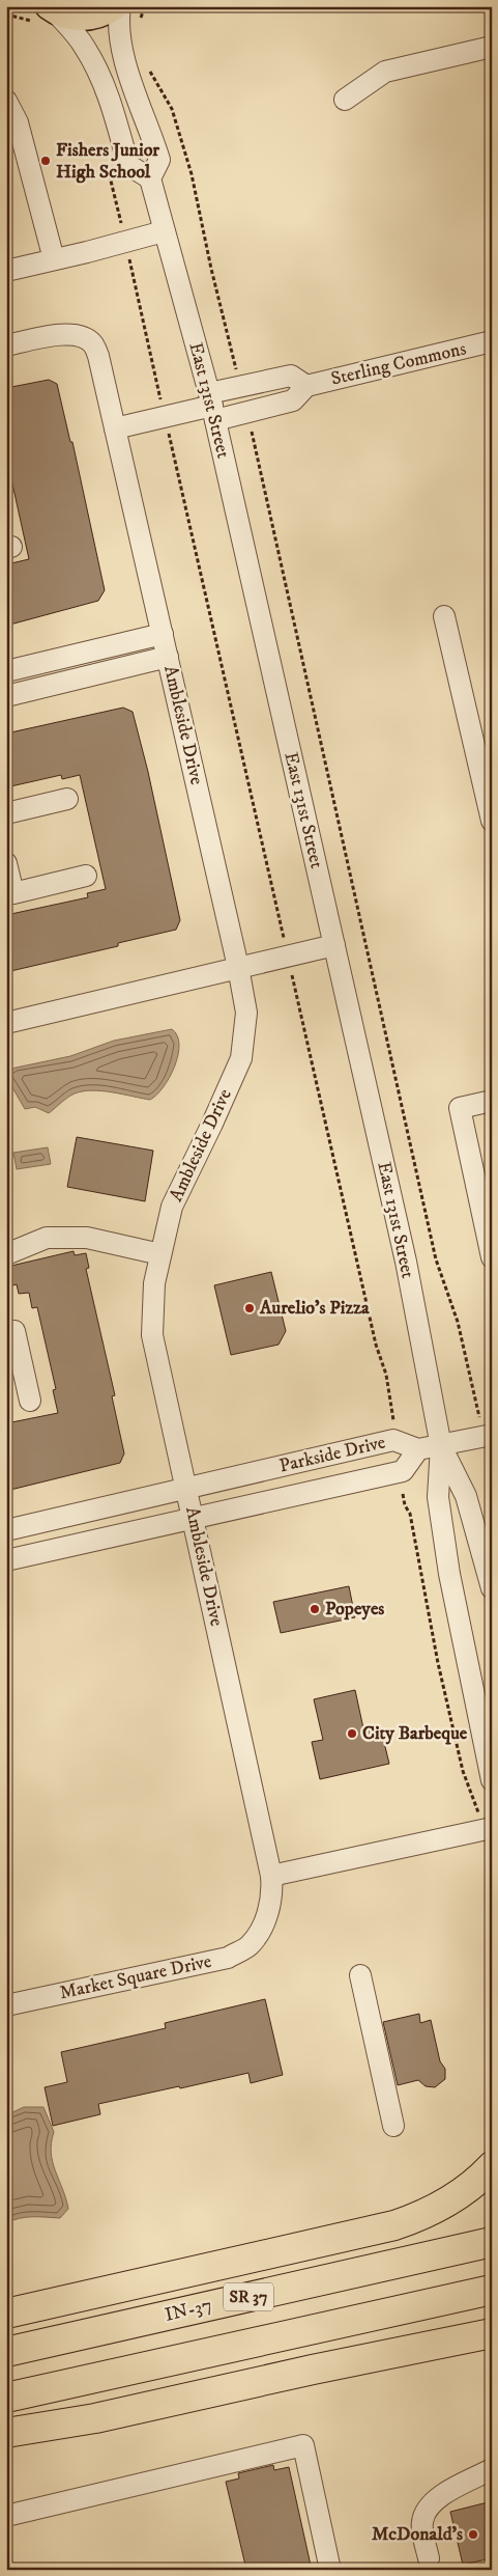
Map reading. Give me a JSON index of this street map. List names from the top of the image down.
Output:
{
  "streets": {
    "highway": ["SR 37", "IN-37"],
    "street": [
      "Sterling Commons",
      "East 131st Street",
      "Ambleside Drive",
      "Parkside Drive",
      "Market Square Drive"
    ]
  },
  "crossings": [
    ["Sterling Commons", "East 131st Street"],
    ["Ambleside Drive", "Parkside Drive"],
    ["Ambleside Drive", "Market Square Drive"]
  ],
  "places": [
    "Fishers Junior High School",
    "Aurelio's Pizza",
    "Popeyes",
    "City Barbeque",
    "McDonald's"
  ]
}
